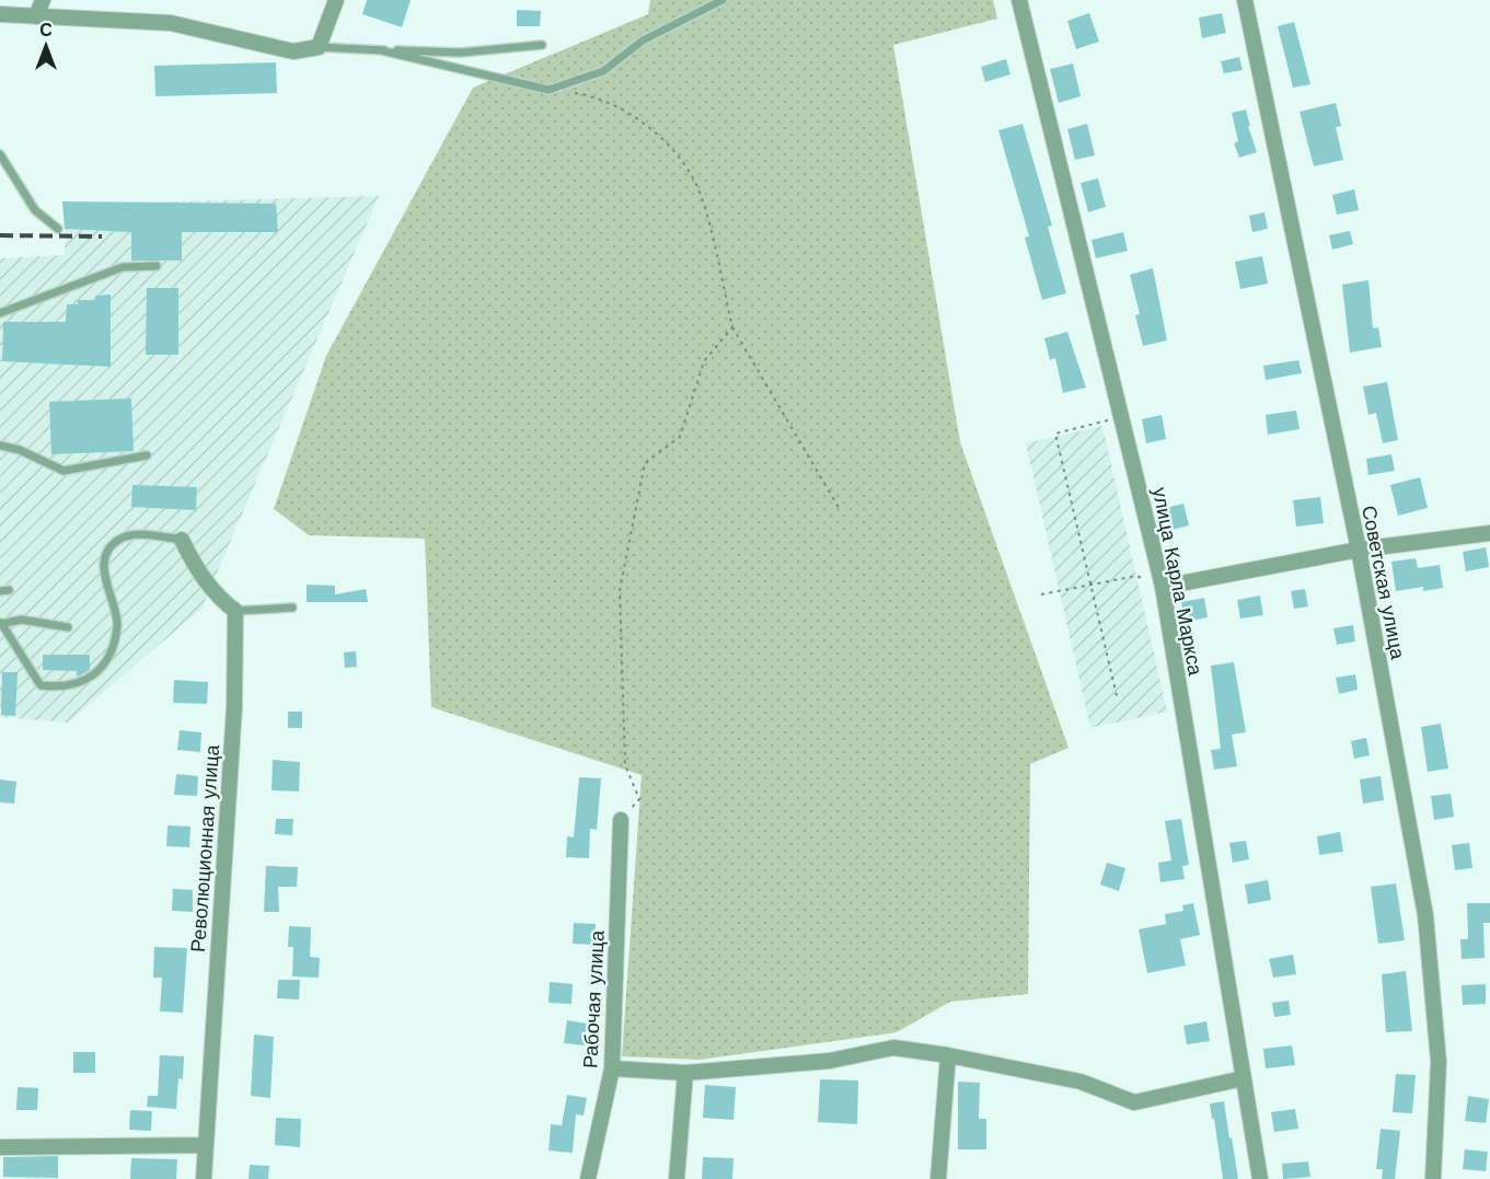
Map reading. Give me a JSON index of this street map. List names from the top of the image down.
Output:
{
  "streets": {
    "street": [
      "улица Карла Маркса",
      "Советская улица",
      "Революционная улица",
      "Рабочая улица"
    ]
  },
  "north": "top"
}
